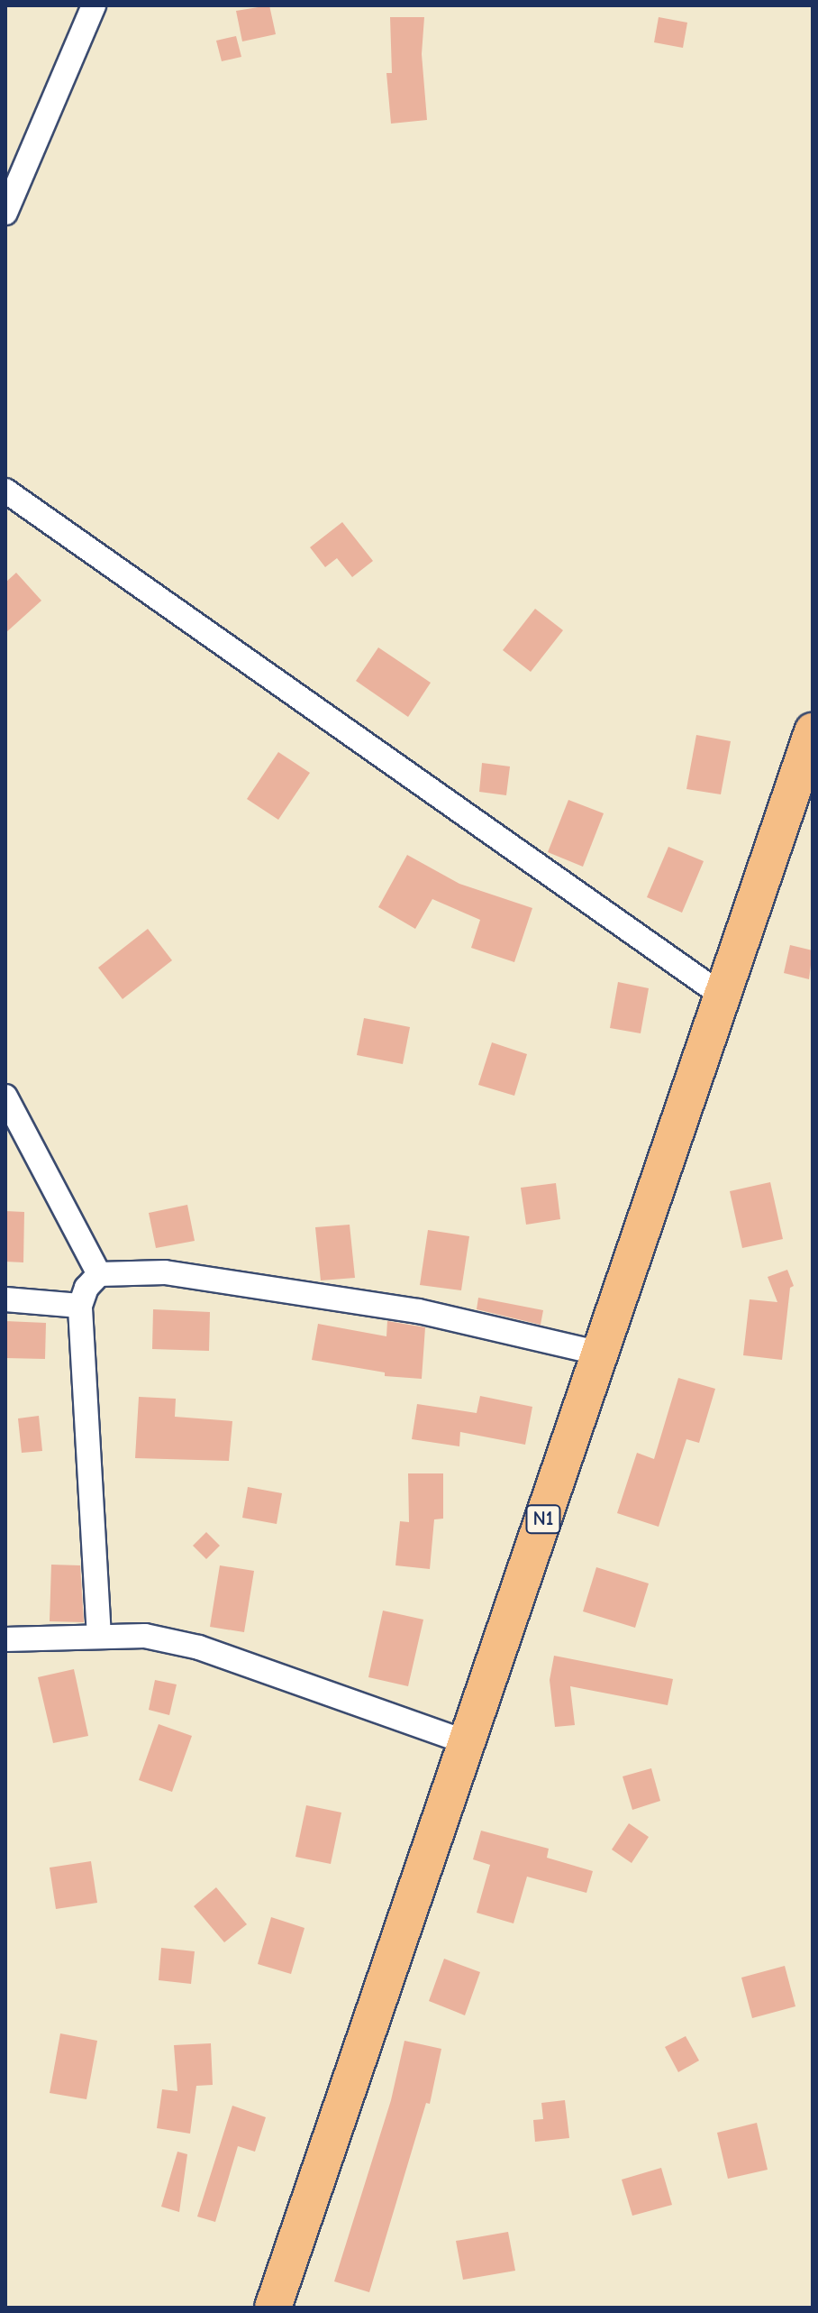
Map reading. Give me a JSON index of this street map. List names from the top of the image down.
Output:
{
  "streets": {
    "main road": ["N1"]
  }
}
